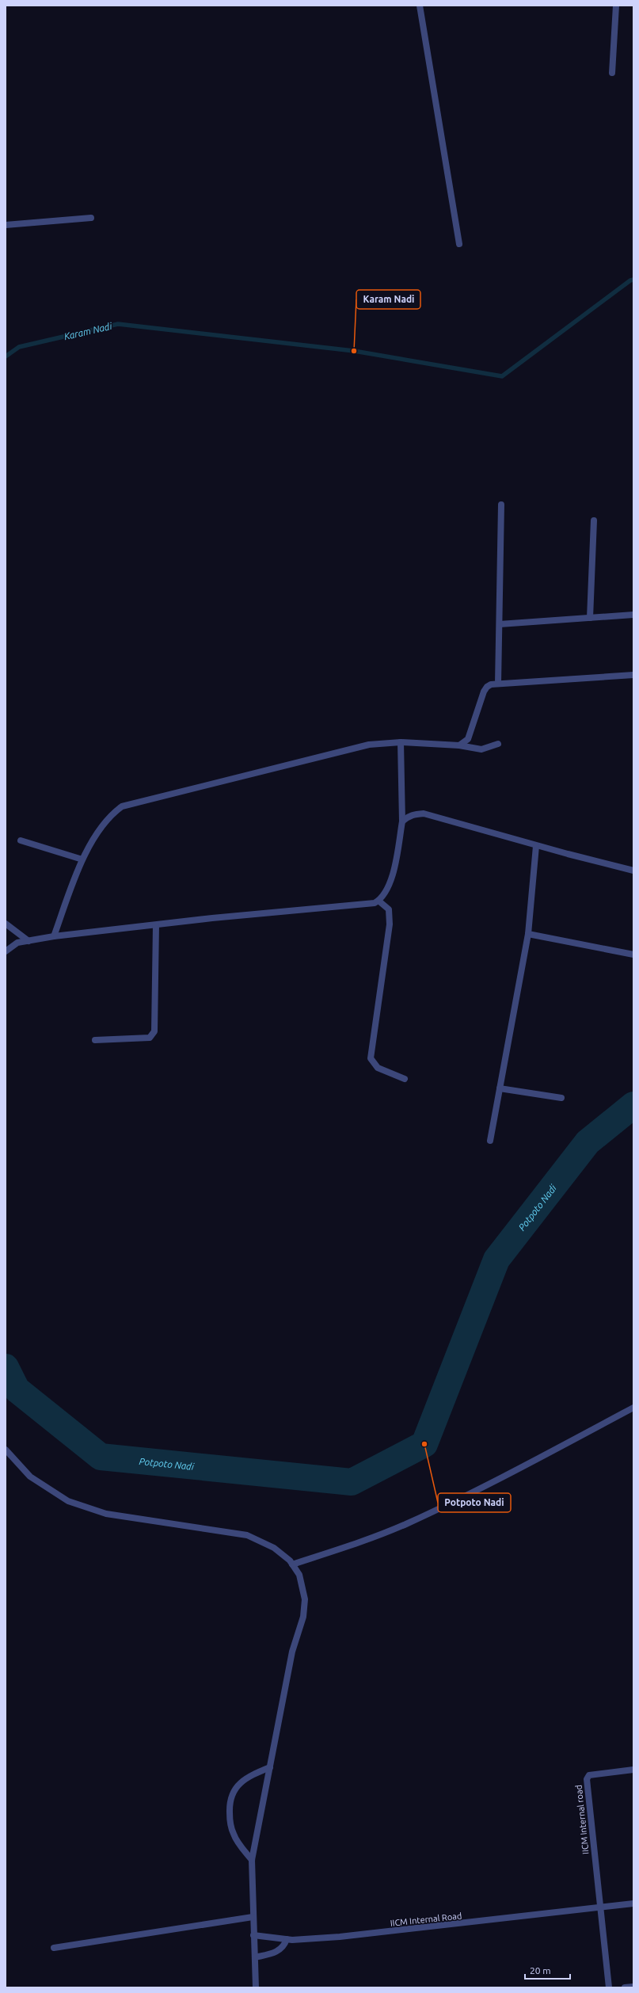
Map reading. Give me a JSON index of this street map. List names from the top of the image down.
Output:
{
  "streets": {
    "street": ["IICM Internal road", "IICM Internal Road"]
  },
  "crossings": [
    ["IICM Internal road", "IICM Internal Road"]
  ],
  "water": ["Karam Nadi", "Potpoto Nadi"],
  "places": ["Karam Nadi", "Potpoto Nadi"],
  "scale_bar": "20 m"
}
